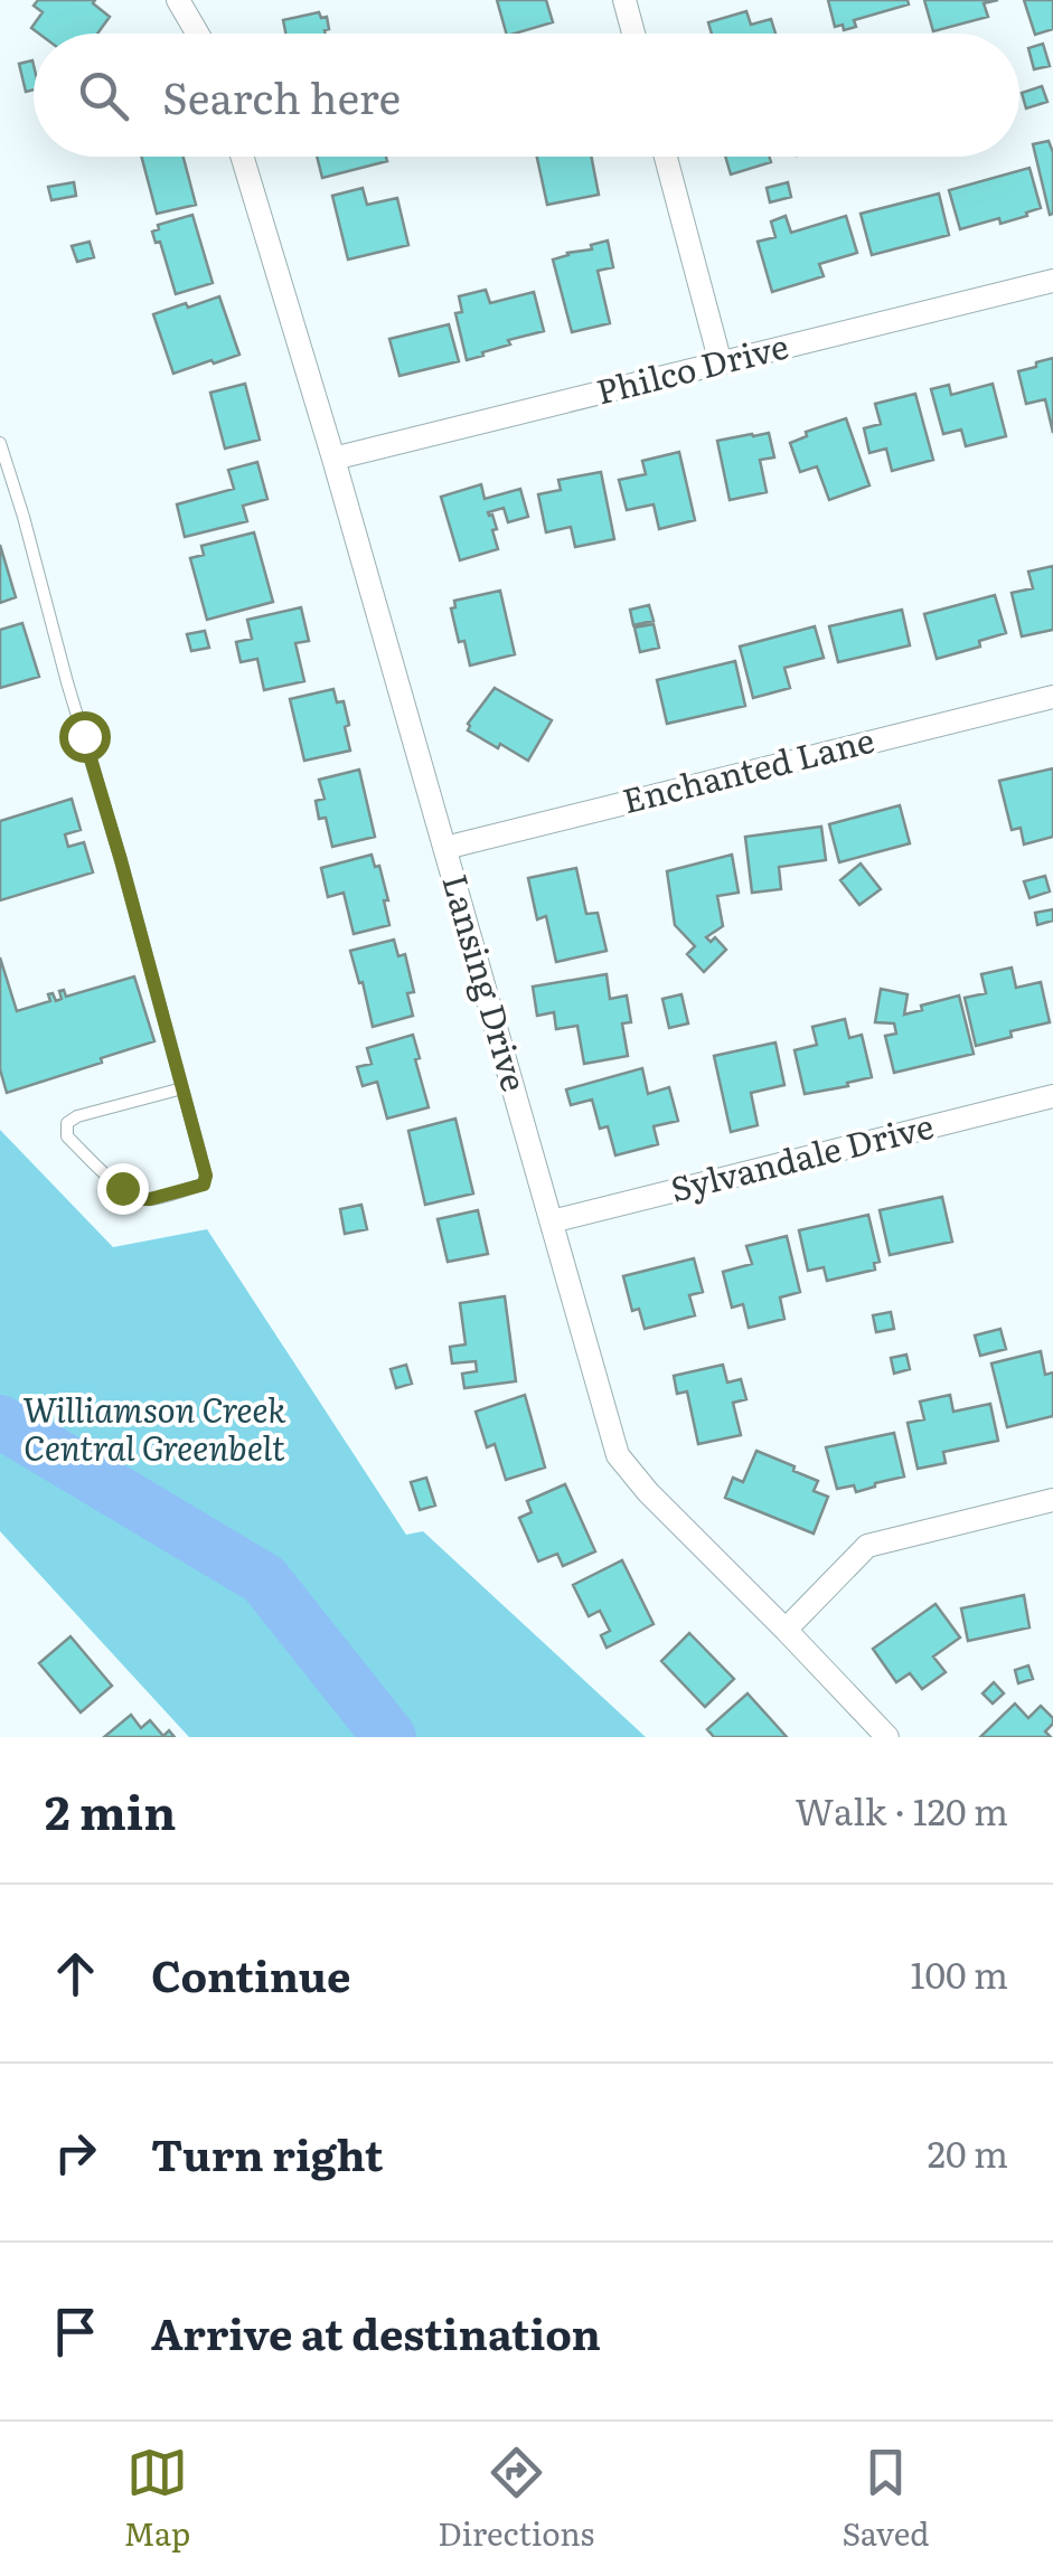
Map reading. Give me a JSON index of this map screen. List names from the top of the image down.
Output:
{
  "streets": {
    "street": [
      "Philco Drive",
      "Enchanted Lane",
      "Lansing Drive",
      "Sylvandale Drive"
    ]
  },
  "crossings": [
    ["Philco Drive", "Lansing Drive"],
    ["Enchanted Lane", "Lansing Drive"],
    ["Lansing Drive", "Sylvandale Drive"]
  ],
  "parks": ["Williamson Creek Central Greenbelt"],
  "page": {
    "search": "Search here",
    "heading": ["2 min", "Walk · 120 m"],
    "list": [
      ["Continue", "100 m"],
      ["Turn right", "20 m"],
      "Arrive at destination"
    ],
    "nav": ["Map", "Directions", "Saved"]
  }
}
